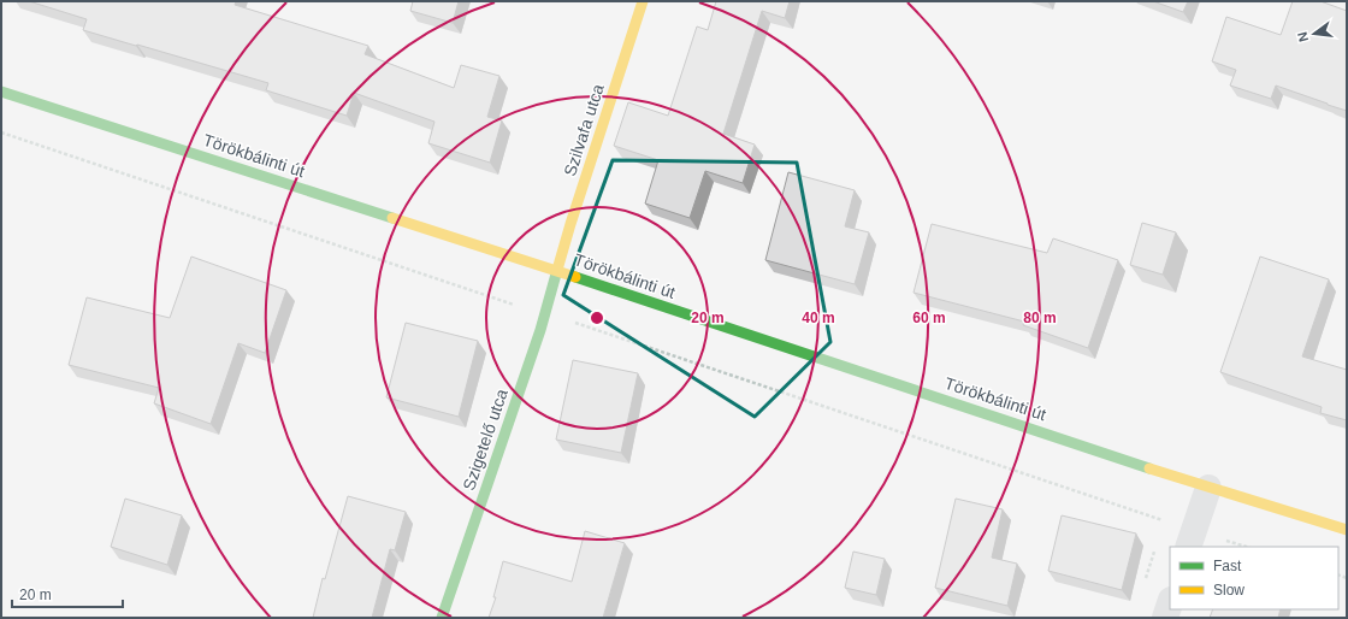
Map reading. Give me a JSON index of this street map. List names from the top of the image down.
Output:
{
  "streets": {
    "main road": ["Szilvafa utca", "Törökbálinti út", "Szigetelő utca"]
  },
  "crossings": [
    ["Szilvafa utca", "Törökbálinti út"],
    ["Szilvafa utca", "Szigetelő utca"],
    ["Törökbálinti út", "Szigetelő utca"]
  ],
  "legend": ["Fast", "Slow"],
  "scale_bar": "20 m",
  "north": "left",
  "rings": [
    "20 m",
    "40 m",
    "60 m",
    "80 m"
  ]
}
